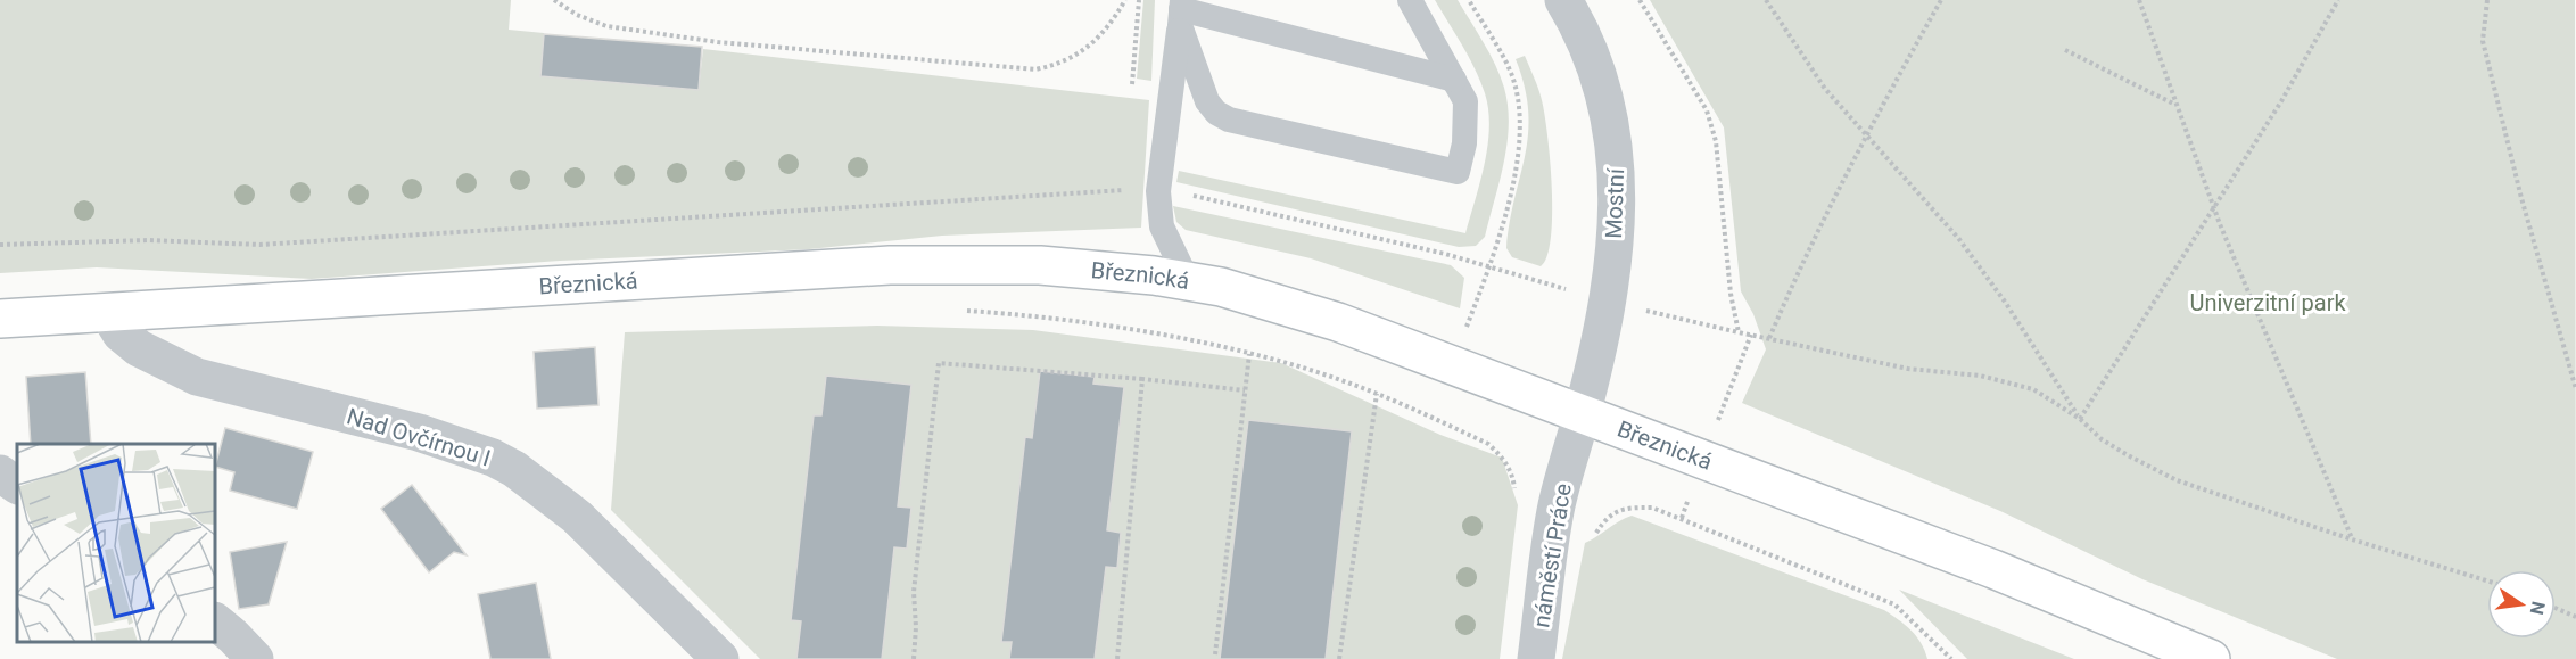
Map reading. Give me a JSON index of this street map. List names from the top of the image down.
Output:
{
  "streets": {
    "main road": ["Březnická"],
    "street": ["Mostní", "Nad Ovčírnou I", "náměstí Práce"]
  },
  "crossings": [
    ["Mostní", "Březnická"],
    ["Mostní", "náměstí Práce"],
    ["Březnická", "Nad Ovčírnou I"],
    ["Březnická", "náměstí Práce"]
  ],
  "parks": ["Univerzitní park"],
  "north": "right"
}
